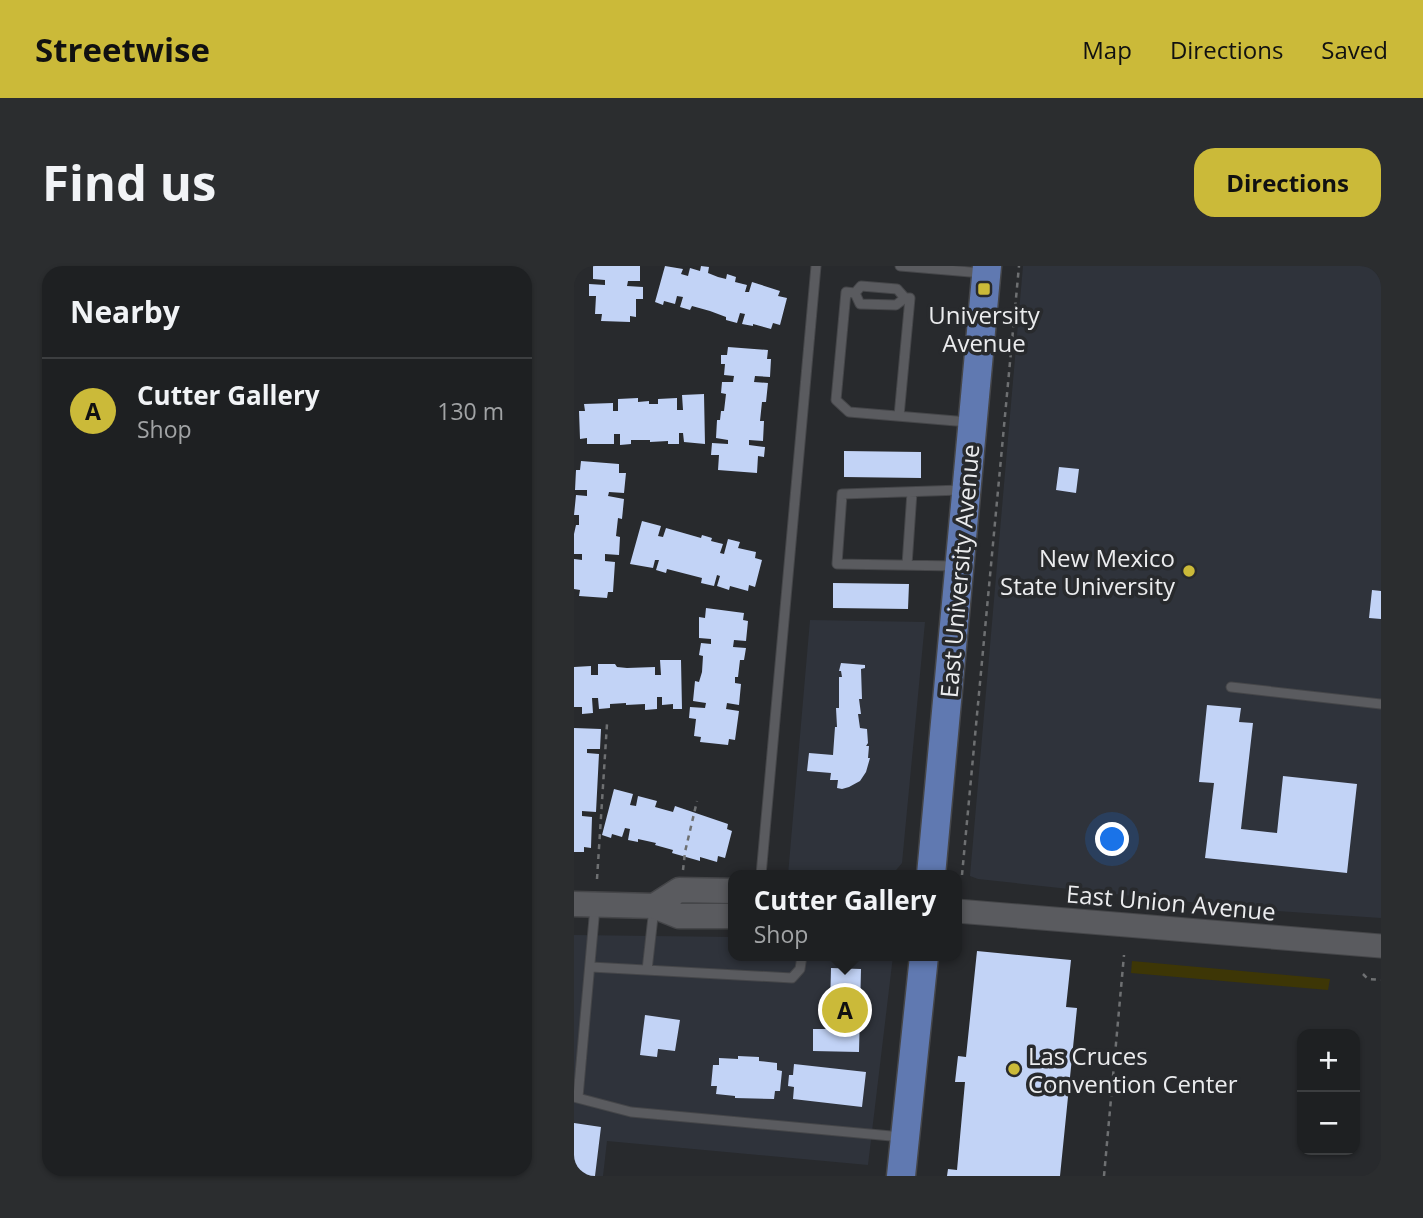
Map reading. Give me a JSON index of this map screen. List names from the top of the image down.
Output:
{
  "streets": {
    "main road": ["East University Avenue"],
    "street": ["East Union Avenue"]
  },
  "places": {
    "transit": ["University Avenue"],
    "other": ["New Mexico State University", "Las Cruces Convention Center"]
  },
  "page": {
    "header": "Streetwise",
    "nav": ["Map", "Directions", "Saved"],
    "buttons": "Directions",
    "title": "Find us",
    "heading": "Nearby",
    "list": [
      {
        "mark": "A",
        "name": "Cutter Gallery",
        "note": "Shop",
        "value": "130 m"
      }
    ],
    "popup": ["Cutter Gallery", "Shop"],
    "pins": "A",
    "map_buttons": ["+", "−"]
  }
}
